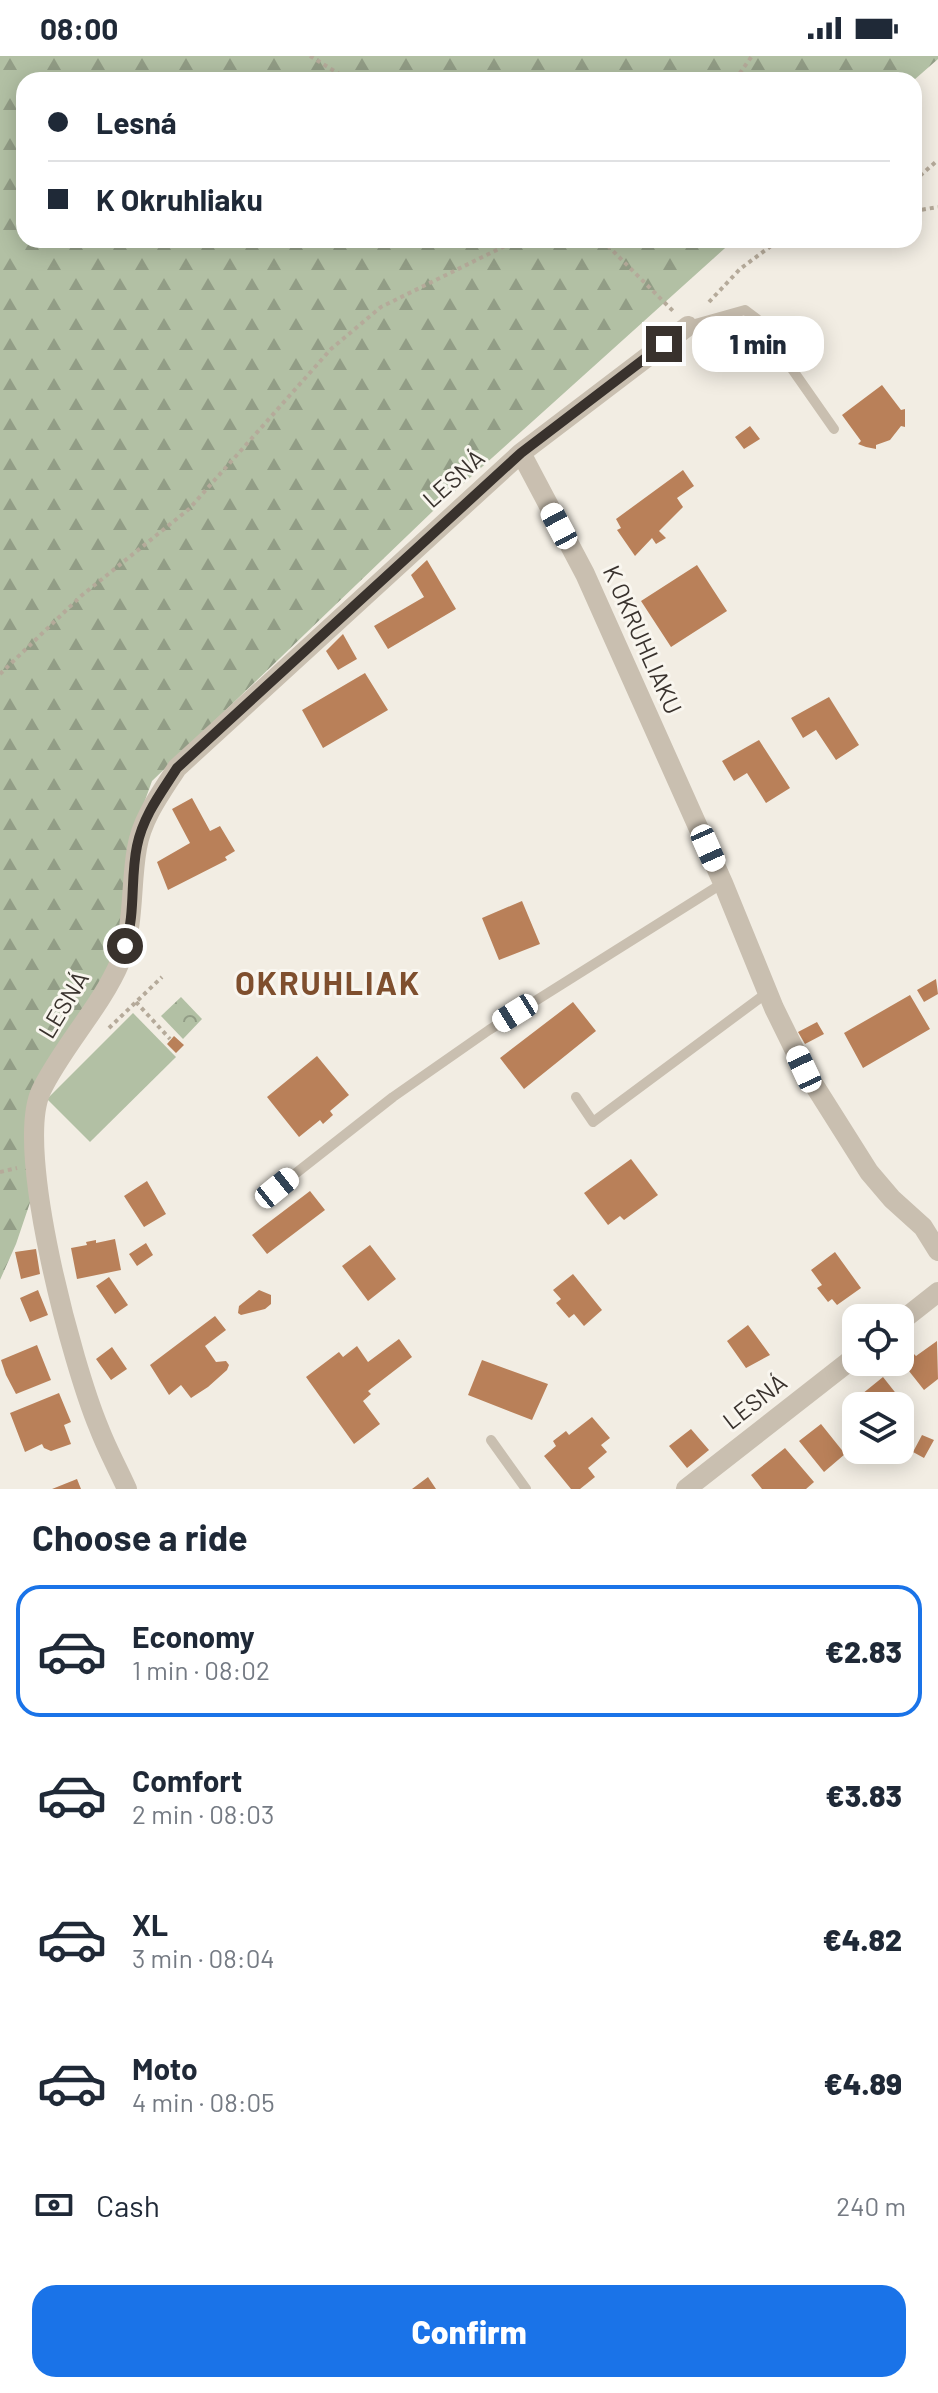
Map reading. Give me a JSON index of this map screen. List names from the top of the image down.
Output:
{
  "streets": {
    "street": ["LESNÁ", "K OKRUHLIAKU"]
  },
  "crossings": [
    ["LESNÁ", "K OKRUHLIAKU"]
  ],
  "districts": ["OKRUHLIAK"],
  "page": {
    "status": "08:00",
    "banner": ["Lesná", "K Okruhliaku"],
    "bubble": "1 min",
    "heading": "Choose a ride",
    "list": [
      {
        "name": "Economy",
        "note": "1 min · 08:02",
        "value": "€2.83"
      },
      {
        "name": "Comfort",
        "note": "2 min · 08:03",
        "value": "€3.83"
      },
      {
        "name": "XL",
        "note": "3 min · 08:04",
        "value": "€4.82"
      },
      {
        "name": "Moto",
        "note": "4 min · 08:05",
        "value": "€4.89"
      }
    ],
    "pay": ["Cash", "240 m"],
    "buttons": "Confirm"
  }
}
